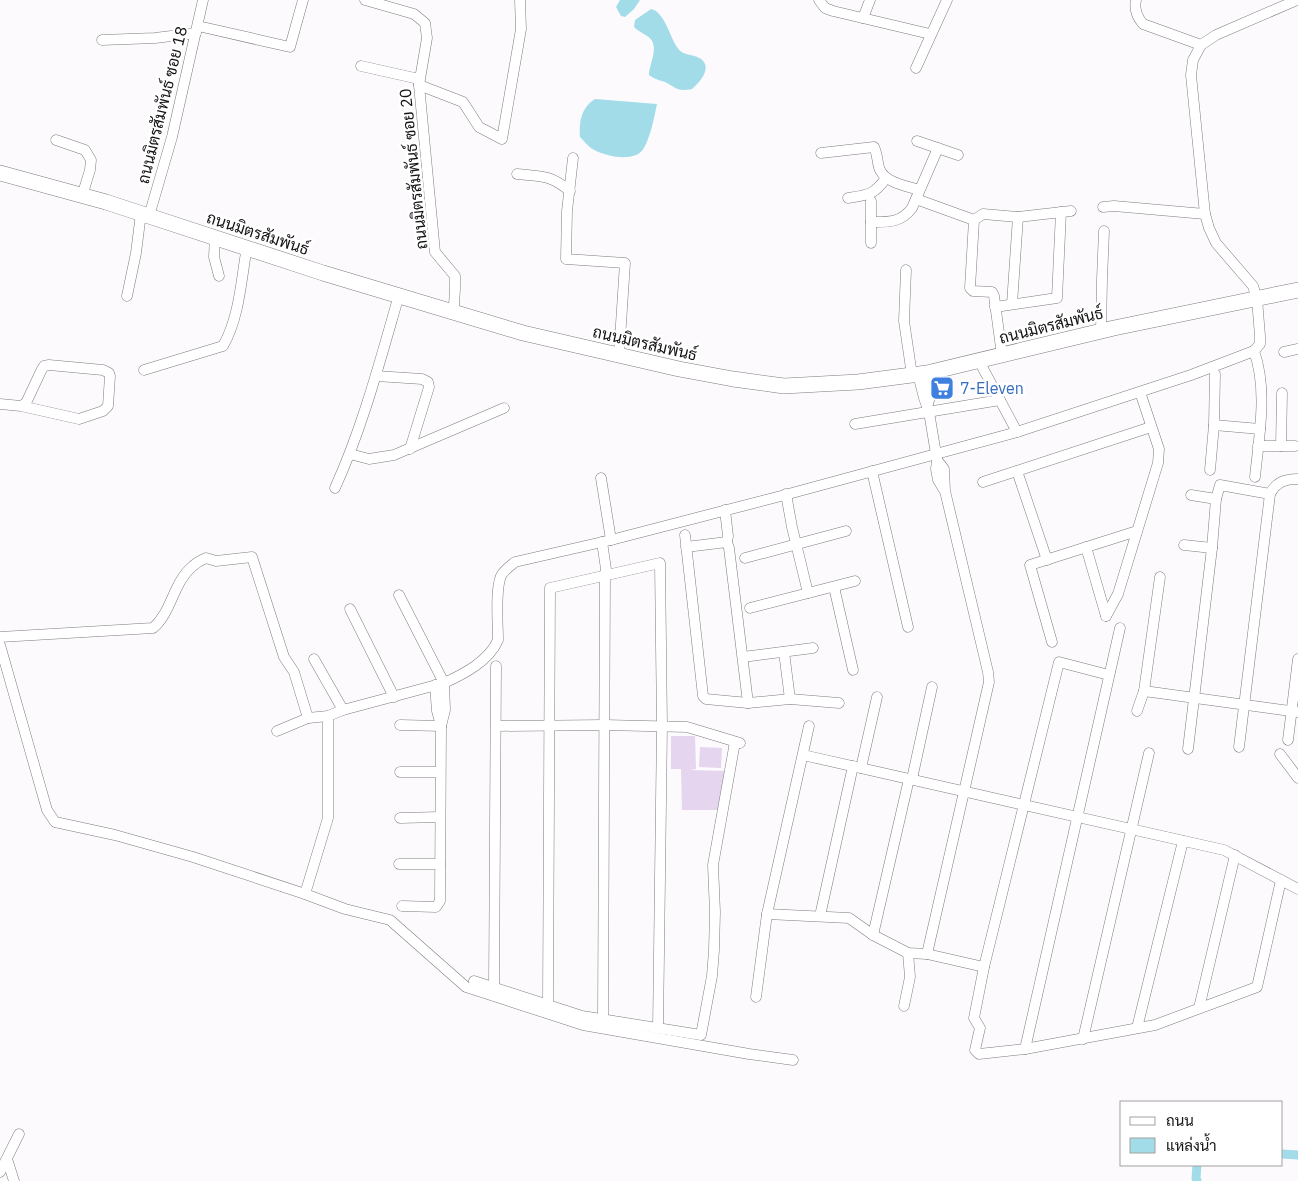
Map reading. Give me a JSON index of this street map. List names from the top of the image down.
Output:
{
  "streets": {
    "street": ["ถนนมิตรสัมพันธ์ ซอย 18", "ถนนมิตรสัมพันธ์ ซอย 20", "ถนนมิตรสัมพันธ์"]
  },
  "crossings": [
    ["ถนนมิตรสัมพันธ์ ซอย 18", "ถนนมิตรสัมพันธ์"],
    ["ถนนมิตรสัมพันธ์ ซอย 20", "ถนนมิตรสัมพันธ์"]
  ],
  "places": {
    "supermarket": ["7-Eleven"]
  },
  "legend": ["ถนน", "แหล่งน้ำ"]
}
